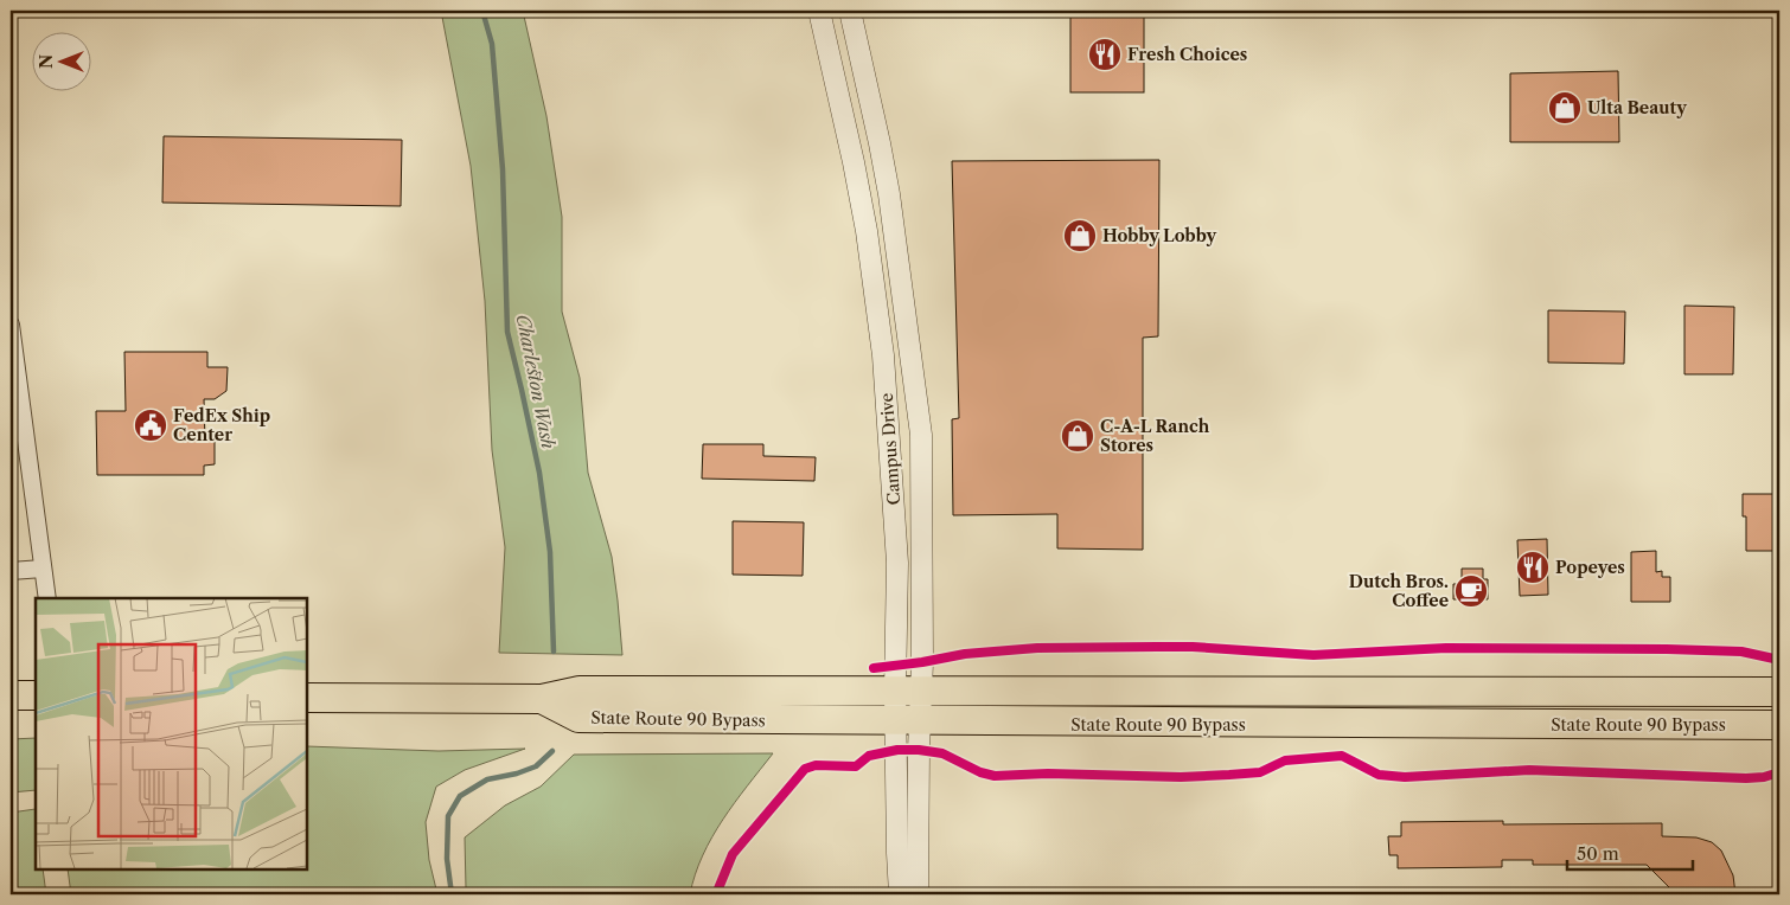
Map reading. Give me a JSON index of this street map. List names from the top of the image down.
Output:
{
  "streets": {
    "highway": ["State Route 90 Bypass"],
    "street": ["Campus Drive"]
  },
  "crossings": [
    ["Campus Drive", "State Route 90 Bypass"]
  ],
  "water": ["Charleston Wash"],
  "places": {
    "restaurant": ["Fresh Choices", "Popeyes"],
    "shop": ["Ulta Beauty", "Hobby Lobby", "C-A-L Ranch Stores"],
    "public building": ["FedEx Ship Center"],
    "cafe": ["Dutch Bros. Coffee"]
  },
  "scale_bar": "50 m",
  "north": "left"
}
